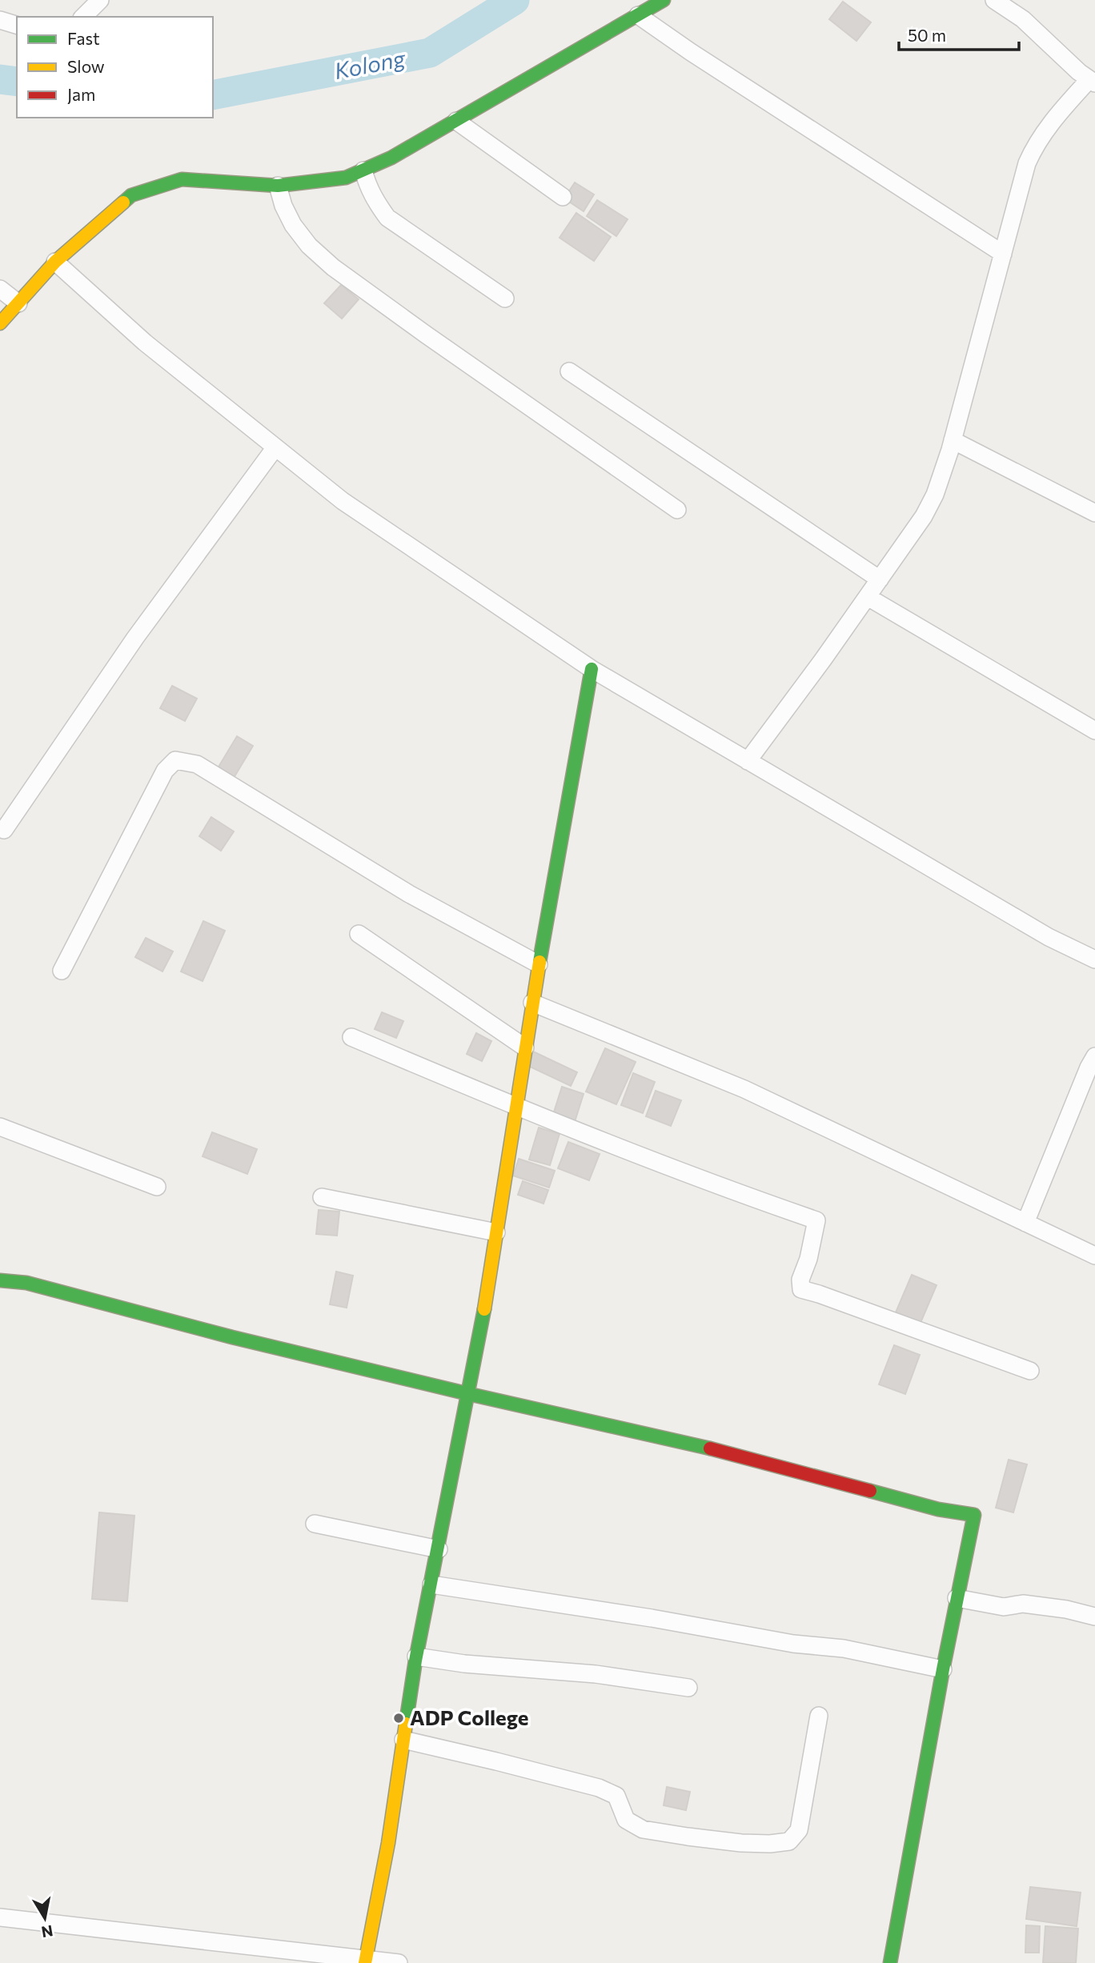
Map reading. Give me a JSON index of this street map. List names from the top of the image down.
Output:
{
  "water": ["Kolong"],
  "places": ["ADP College"],
  "legend": ["Fast", "Slow", "Jam"],
  "scale_bar": "50 m",
  "north": "bottom"
}
